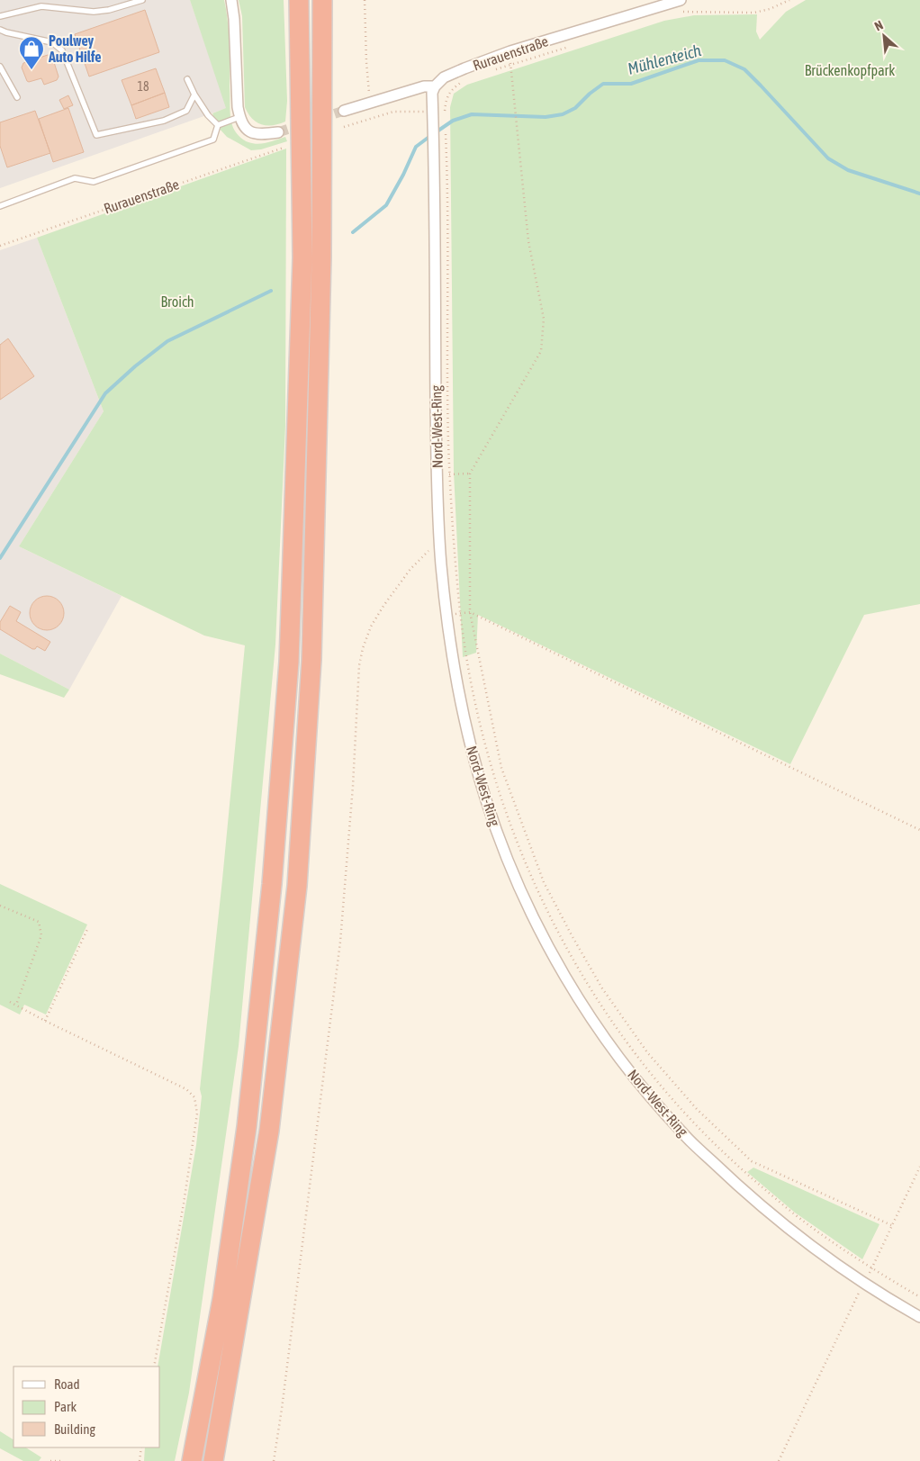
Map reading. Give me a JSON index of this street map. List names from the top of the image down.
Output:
{
  "streets": {
    "street": ["Rurauenstraße", "Nord-West-Ring"]
  },
  "crossings": [
    ["Rurauenstraße", "Nord-West-Ring"]
  ],
  "water": ["Mühlenteich"],
  "parks": ["Brückenkopfpark", "Broich"],
  "places": {
    "shop": ["Poulwey Auto Hilfe"]
  },
  "house_numbers": ["18"],
  "legend": ["Road", "Park", "Building"],
  "north": "top left"
}
